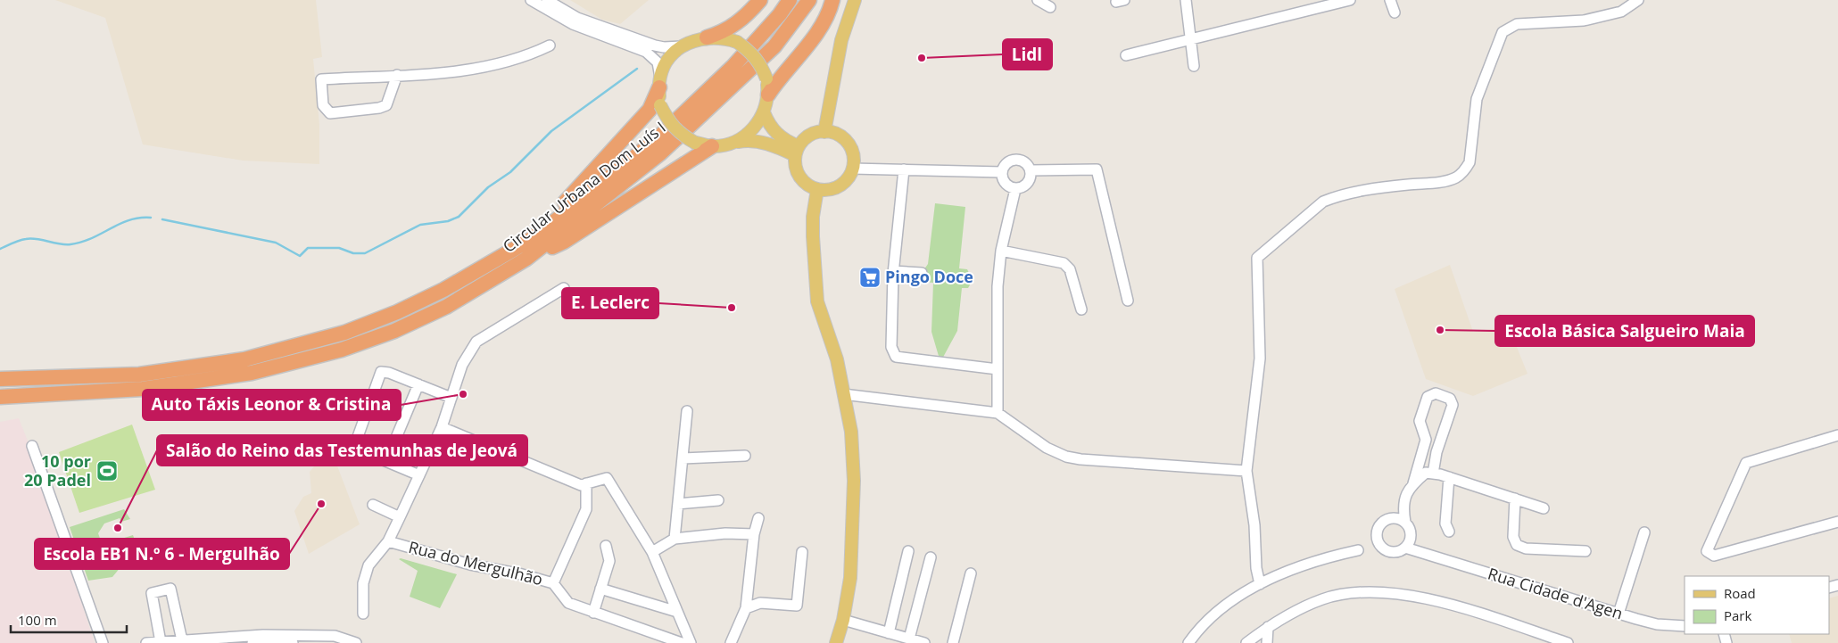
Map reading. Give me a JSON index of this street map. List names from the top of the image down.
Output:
{
  "streets": {
    "highway": ["Circular Urbana Dom Luís I"],
    "street": ["Rua do Mergulhão", "Rua Cidade d'Agen"]
  },
  "places": {
    "other": [
      "Lidl",
      "E. Leclerc",
      "Escola Básica Salgueiro Maia",
      "Auto Táxis Leonor & Cristina",
      "Escola EB1 N.º 6 - Mergulhão",
      "Salão do Reino das Testemunhas de Jeová"
    ],
    "supermarket": ["Pingo Doce"],
    "sports": ["10 por 20 Padel"]
  },
  "legend": ["Road", "Park"],
  "scale_bar": "100 m"
}
